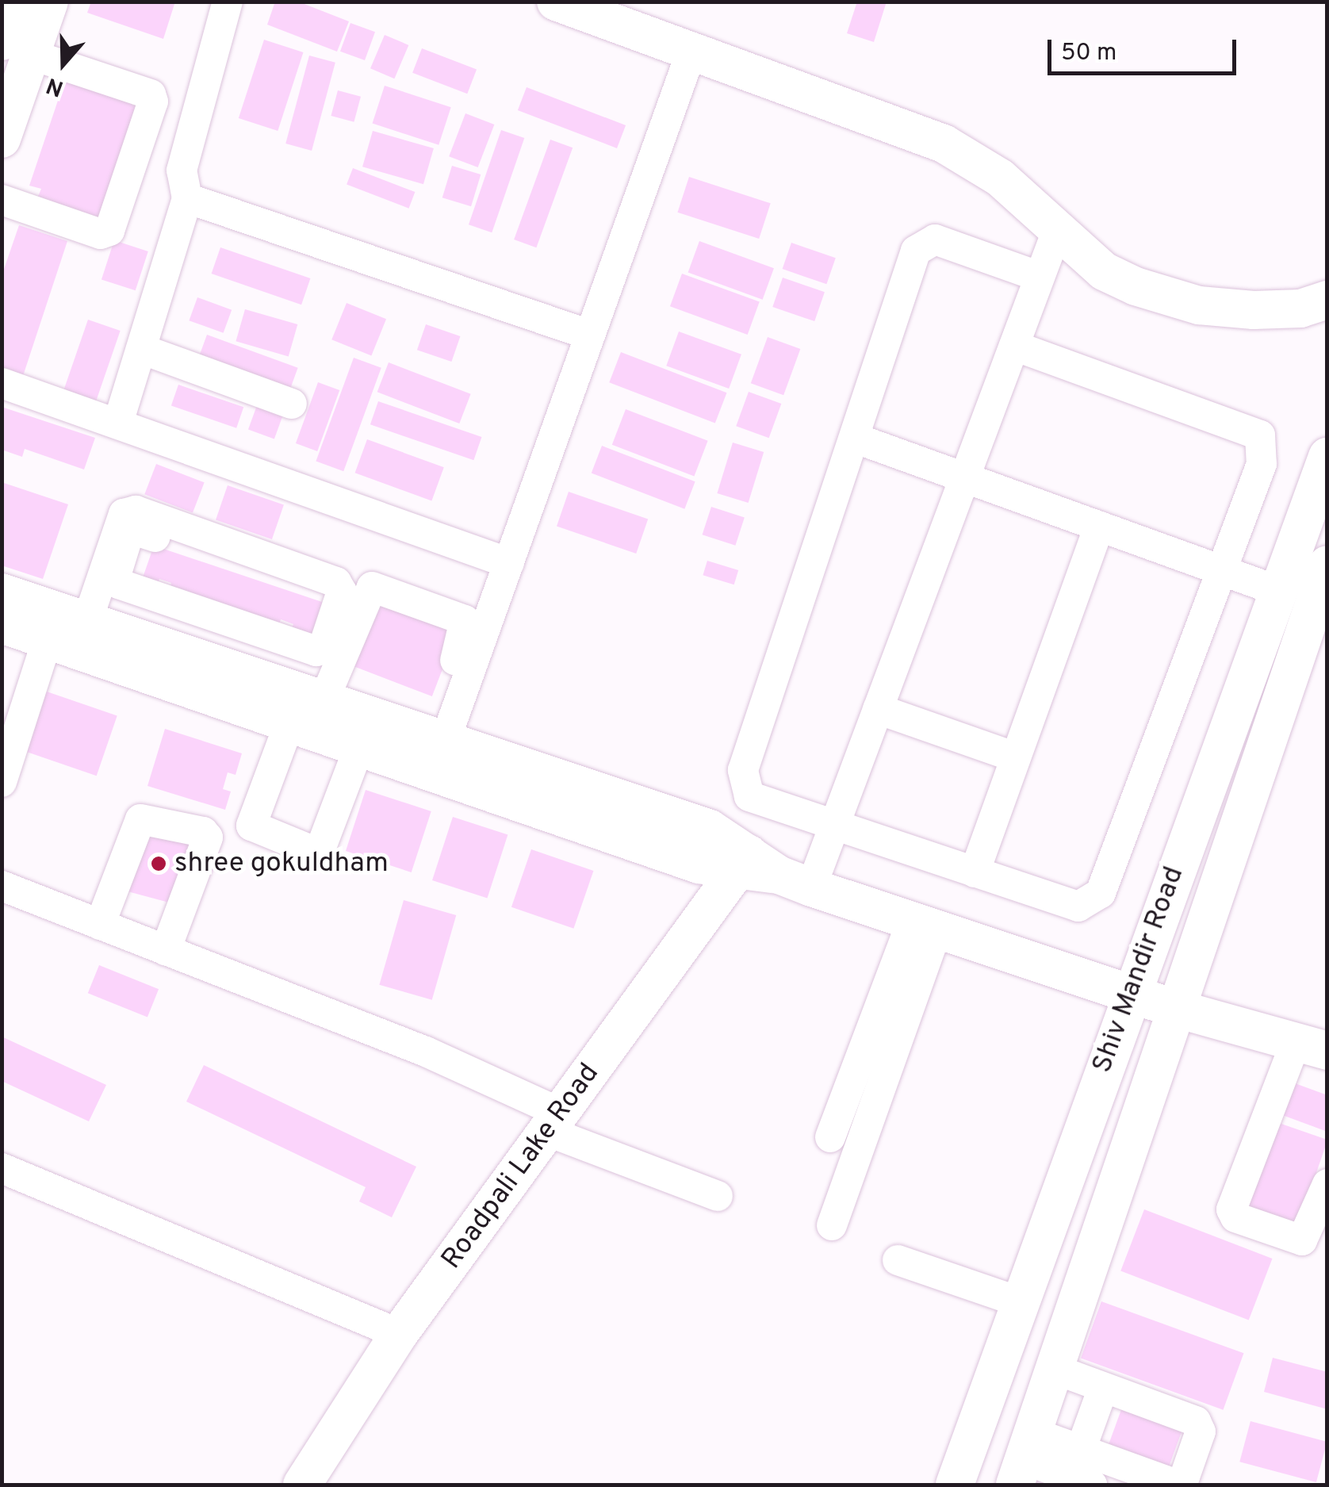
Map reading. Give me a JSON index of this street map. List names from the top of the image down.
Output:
{
  "streets": {
    "street": ["Shiv Mandir Road", "Roadpali Lake Road"]
  },
  "places": ["shree gokuldham"],
  "scale_bar": "50 m",
  "north": "bottom"
}
